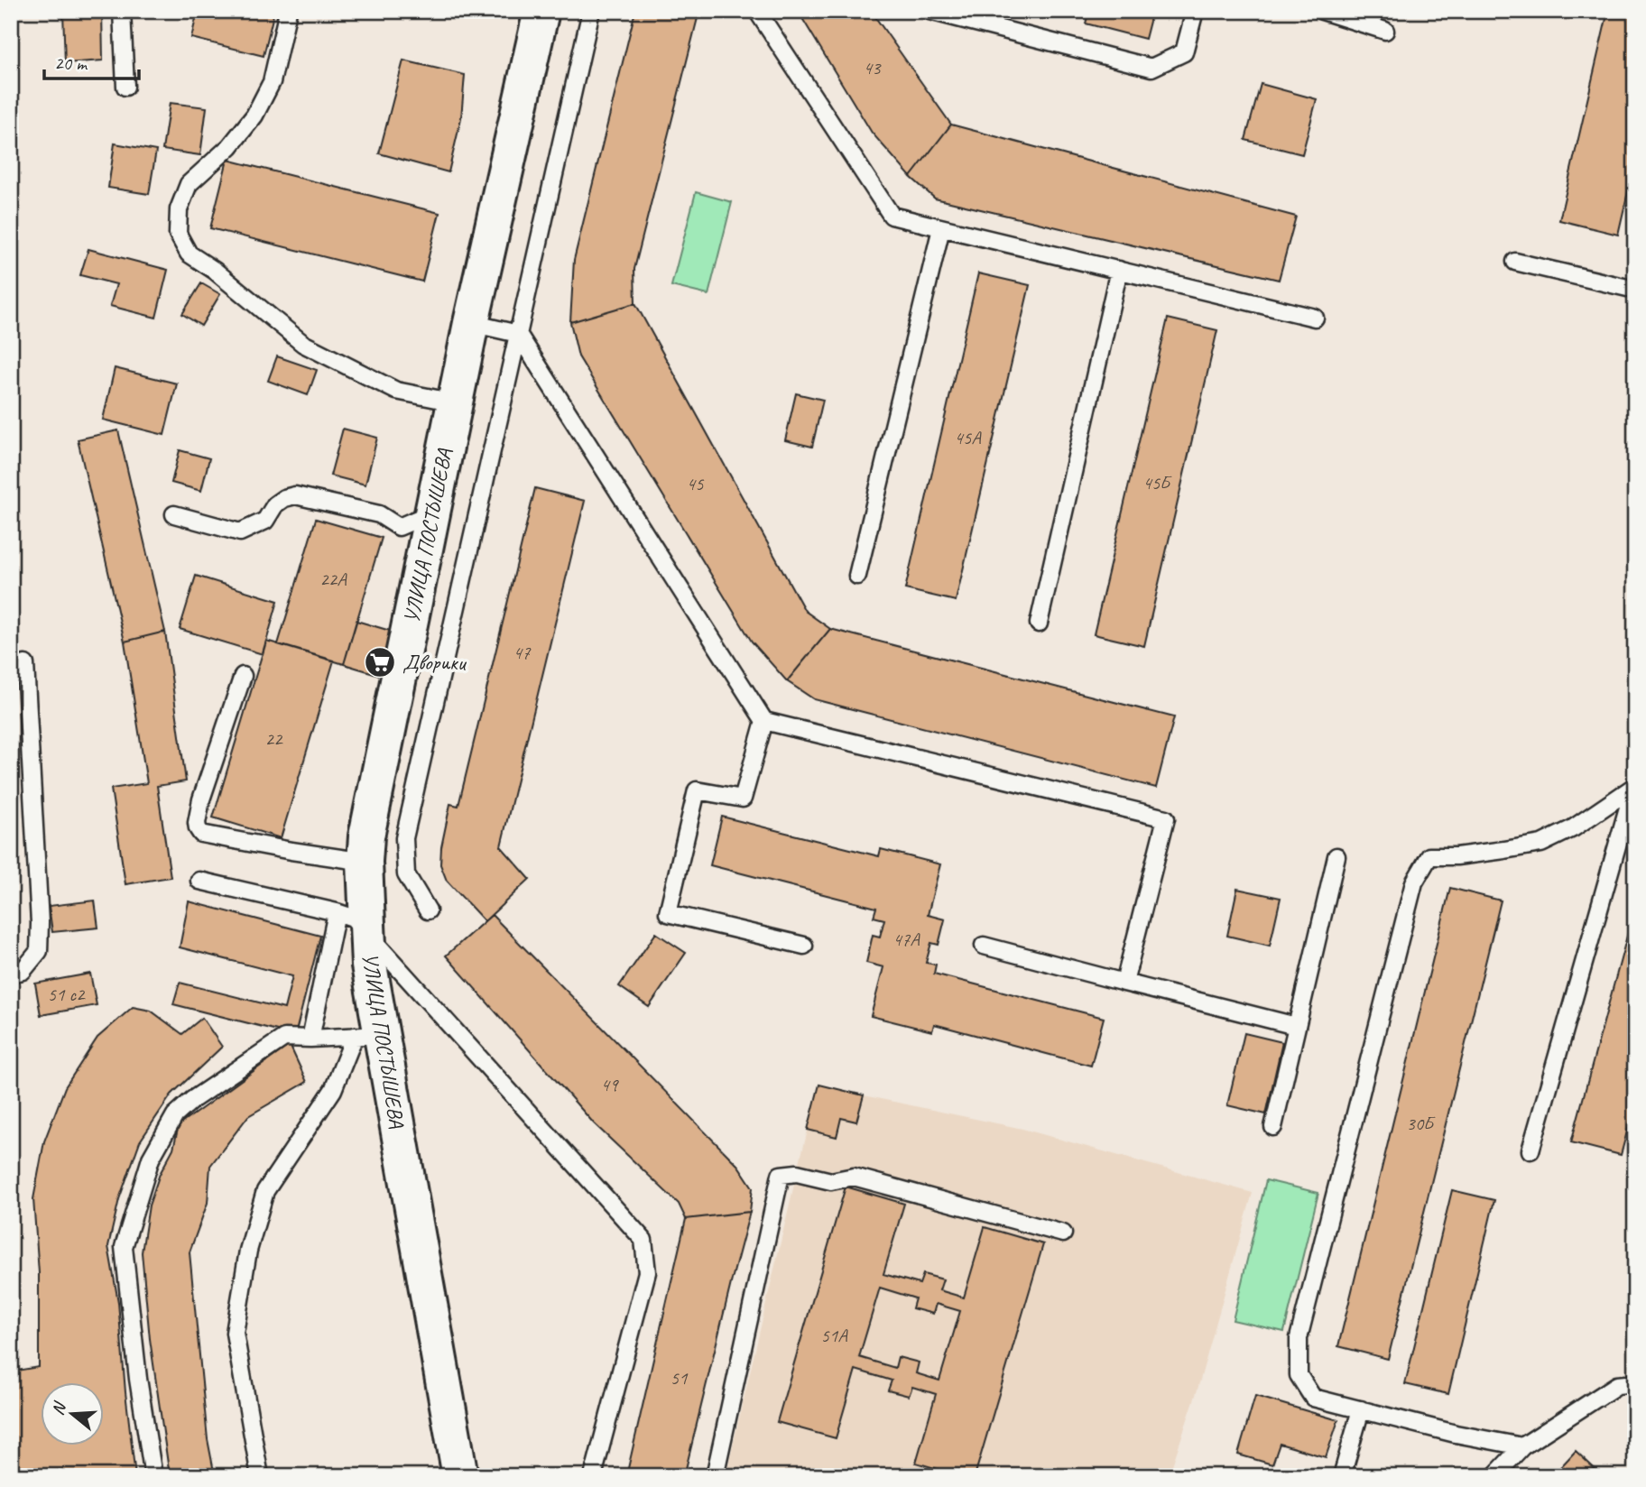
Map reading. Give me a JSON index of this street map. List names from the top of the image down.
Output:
{
  "streets": {
    "street": ["УЛИЦА ПОСТЫШЕВА"]
  },
  "places": {
    "supermarket": ["Дворики"]
  },
  "house_numbers": [
    "43",
    "45А",
    "45Б",
    "45",
    "22А",
    "47",
    "22",
    "47А",
    "51 с2",
    "49",
    "30Б",
    "51А",
    "51"
  ],
  "scale_bar": "20 m",
  "north": "left"
}
